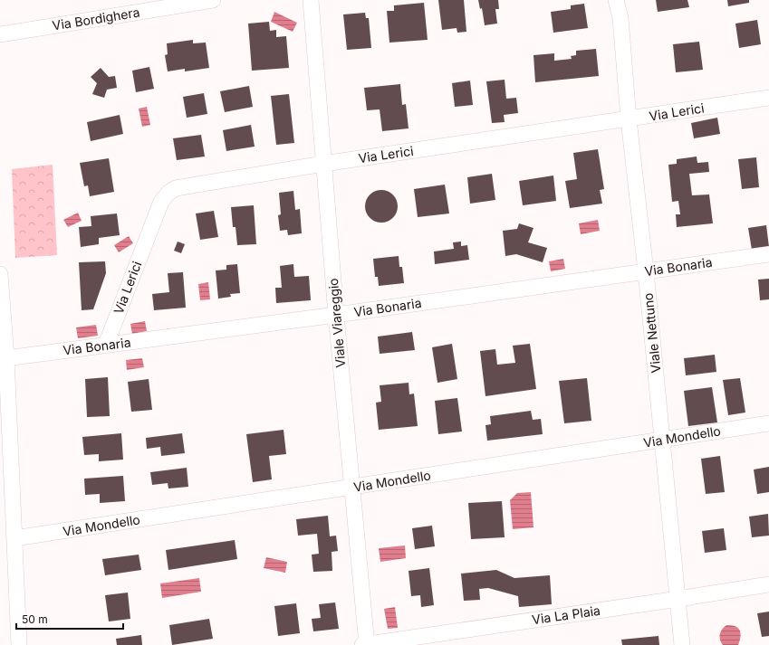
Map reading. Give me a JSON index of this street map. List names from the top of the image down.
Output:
{
  "streets": {
    "street": [
      "Via Bordighera",
      "Via Lerici",
      "Via Bonaria",
      "Viale Viareggio",
      "Viale Nettuno",
      "Via Mondello",
      "Via La Plaia"
    ]
  },
  "crossings": [
    ["Via Lerici", "Via Bonaria"],
    ["Via Lerici", "Viale Viareggio"],
    ["Via Lerici", "Viale Nettuno"],
    ["Via Bonaria", "Viale Viareggio"],
    ["Via Bonaria", "Viale Nettuno"],
    ["Viale Viareggio", "Via Mondello"],
    ["Viale Viareggio", "Via La Plaia"],
    ["Viale Nettuno", "Via Mondello"],
    ["Viale Nettuno", "Via La Plaia"]
  ],
  "scale_bar": "50 m"
}
